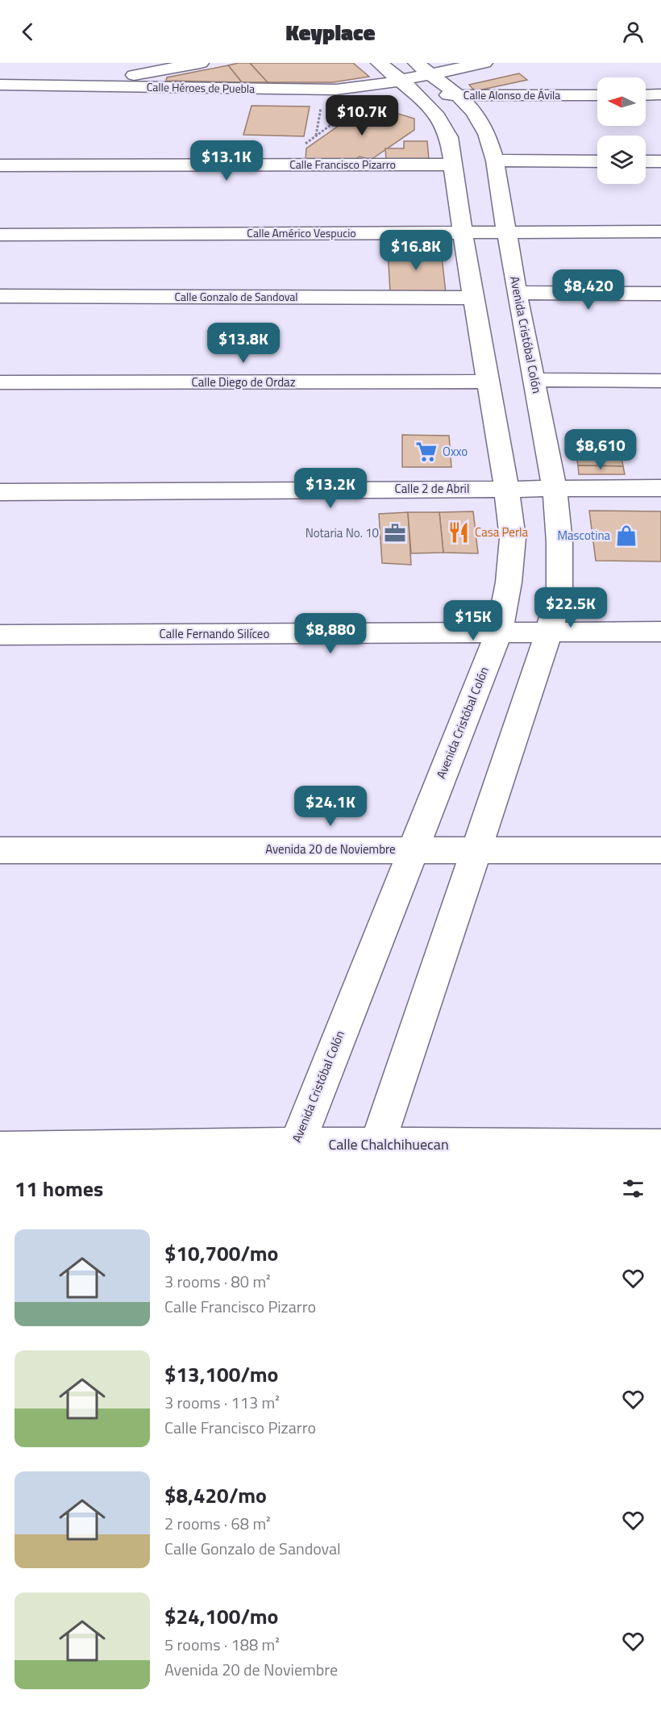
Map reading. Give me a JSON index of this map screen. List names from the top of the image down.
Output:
{
  "streets": {
    "street": [
      "Calle Héroes de Puebla",
      "Calle Alonso de Ávila",
      "Calle Francisco Pizarro",
      "Calle Américo Vespucio",
      "Calle Gonzalo de Sandoval",
      "Avenida Cristóbal Colón",
      "Calle Diego de Ordaz",
      "Calle 2 de Abril",
      "Calle Fernando Silíceo",
      "Avenida 20 de Noviembre",
      "Calle Chalchihuecan"
    ]
  },
  "crossings": [
    ["Calle Héroes de Puebla", "Calle Alonso de Ávila"],
    ["Calle Héroes de Puebla", "Avenida Cristóbal Colón"],
    ["Calle Alonso de Ávila", "Avenida Cristóbal Colón"],
    ["Calle Francisco Pizarro", "Avenida Cristóbal Colón"],
    ["Calle Américo Vespucio", "Avenida Cristóbal Colón"],
    ["Calle Gonzalo de Sandoval", "Avenida Cristóbal Colón"],
    ["Avenida Cristóbal Colón", "Calle Diego de Ordaz"],
    ["Avenida Cristóbal Colón", "Calle 2 de Abril"],
    ["Avenida Cristóbal Colón", "Calle Fernando Silíceo"],
    ["Avenida Cristóbal Colón", "Avenida 20 de Noviembre"],
    ["Avenida Cristóbal Colón", "Calle Chalchihuecan"]
  ],
  "places": {
    "supermarket": ["Oxxo"],
    "restaurant": ["Casa Perla"],
    "office": ["Notaria No. 10"],
    "shop": ["Mascotina"]
  },
  "north": "left",
  "page": {
    "header": "Keyplace",
    "price": [
      "$10.7K",
      "$13.1K",
      "$16.8K",
      "$8,420",
      "$13.8K",
      "$8,610",
      "$13.2K",
      "$22.5K",
      "$15K",
      "$8,880",
      "$24.1K"
    ],
    "heading": "11 homes",
    "list": [
      {
        "name": "$10,700/mo",
        "note": "3 rooms · 80 m² · Calle Francisco Pizarro"
      },
      {
        "name": "$13,100/mo",
        "note": "3 rooms · 113 m² · Calle Francisco Pizarro"
      },
      {
        "name": "$8,420/mo",
        "note": "2 rooms · 68 m² · Calle Gonzalo de Sandoval"
      },
      {
        "name": "$24,100/mo",
        "note": "5 rooms · 188 m² · Avenida 20 de Noviembre"
      }
    ]
  }
}
